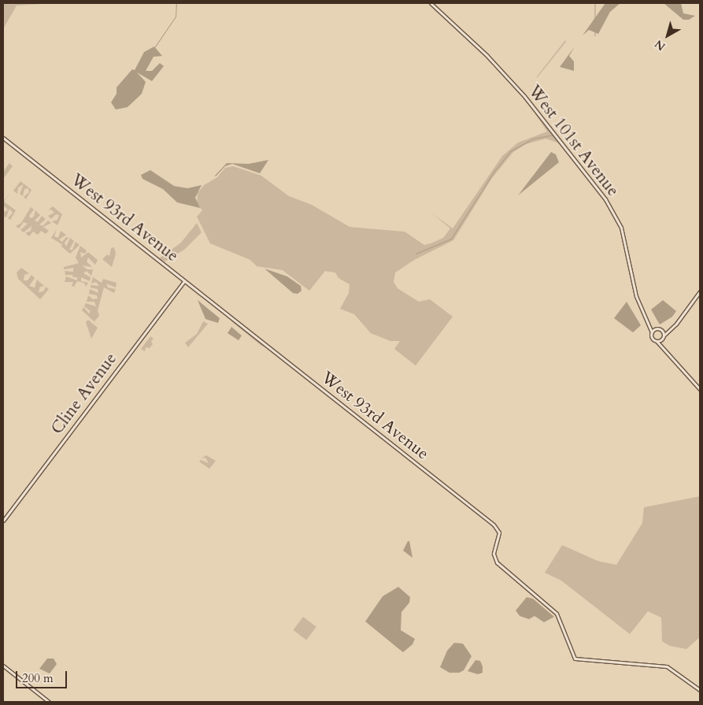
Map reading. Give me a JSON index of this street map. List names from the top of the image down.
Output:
{
  "streets": {
    "street": ["West 101st Avenue", "West 93rd Avenue", "Cline Avenue"]
  },
  "crossings": [
    ["West 93rd Avenue", "Cline Avenue"]
  ],
  "scale_bar": "200 m",
  "north": "bottom left"
}
